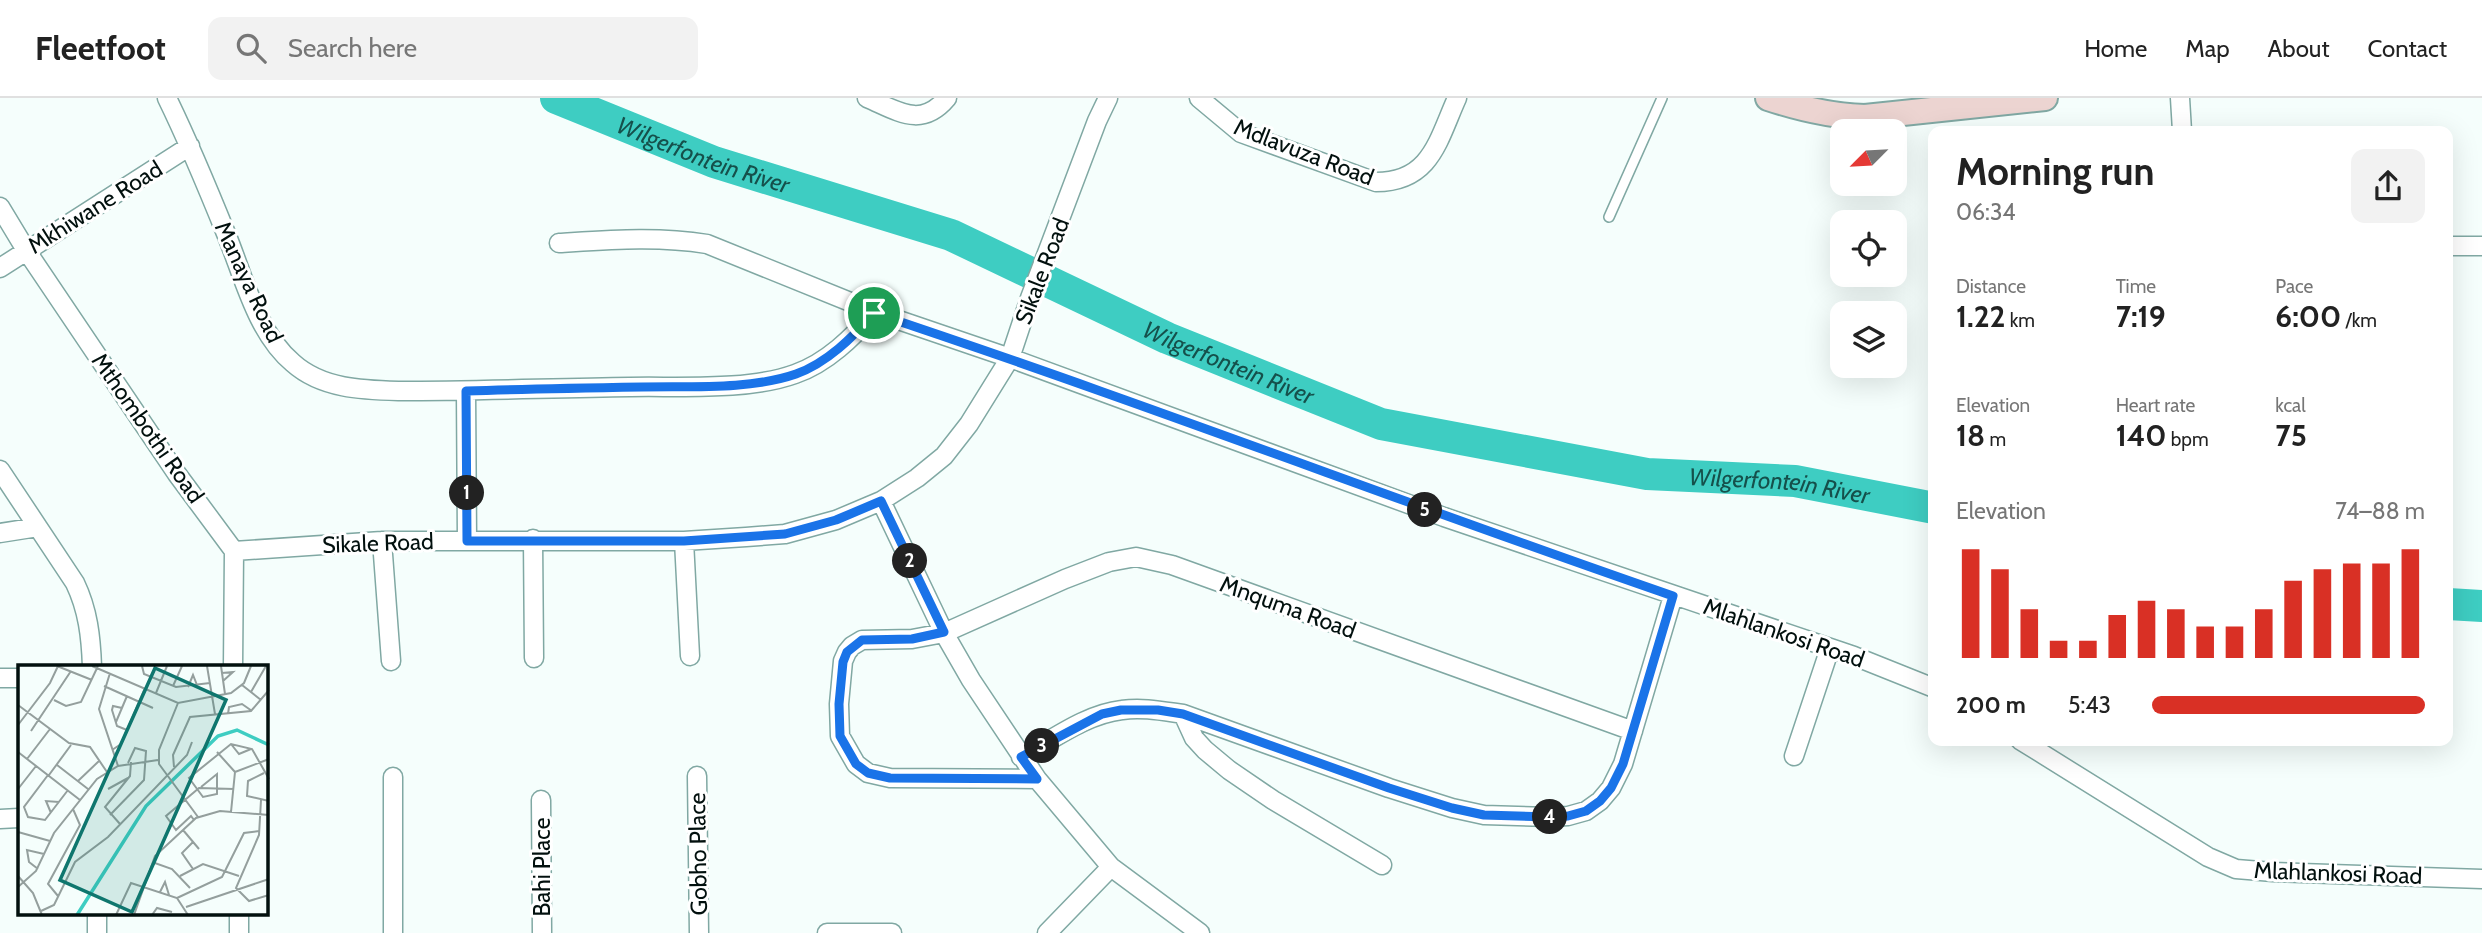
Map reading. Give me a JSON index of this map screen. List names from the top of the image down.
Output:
{
  "streets": {
    "street": [
      "Mdlavuza Road",
      "Mkhiwane Road",
      "Sikale Road",
      "Manaya Road",
      "Mthombothi Road",
      "Mnquma Road",
      "Mlahlankosi Road",
      "Gobho Place",
      "Bahi Place"
    ]
  },
  "crossings": [
    ["Mkhiwane Road", "Manaya Road"],
    ["Mkhiwane Road", "Mthombothi Road"],
    ["Sikale Road", "Mthombothi Road"],
    ["Sikale Road", "Mlahlankosi Road"],
    ["Manaya Road", "Mlahlankosi Road"]
  ],
  "water": ["Wilgerfontein River"],
  "north": "bottom left",
  "page": {
    "header": "Fleetfoot",
    "search": "Search here",
    "nav": [
      "Home",
      "Map",
      "About",
      "Contact"
    ],
    "heading": ["Morning run", "06:34"],
    "stats": [
      ["Distance", "1.22 km"],
      ["Time", "7:19"],
      ["Pace", "6:00 /km"],
      ["Elevation", "18 m"],
      ["Heart rate", "140 bpm"],
      ["kcal", "75"]
    ],
    "pins": [
      "1",
      "5",
      "2",
      "3",
      "4"
    ],
    "chart": ["Elevation", "74–88 m"],
    "list": [
      {
        "name": "200 m",
        "note": "5:43"
      }
    ]
  }
}
